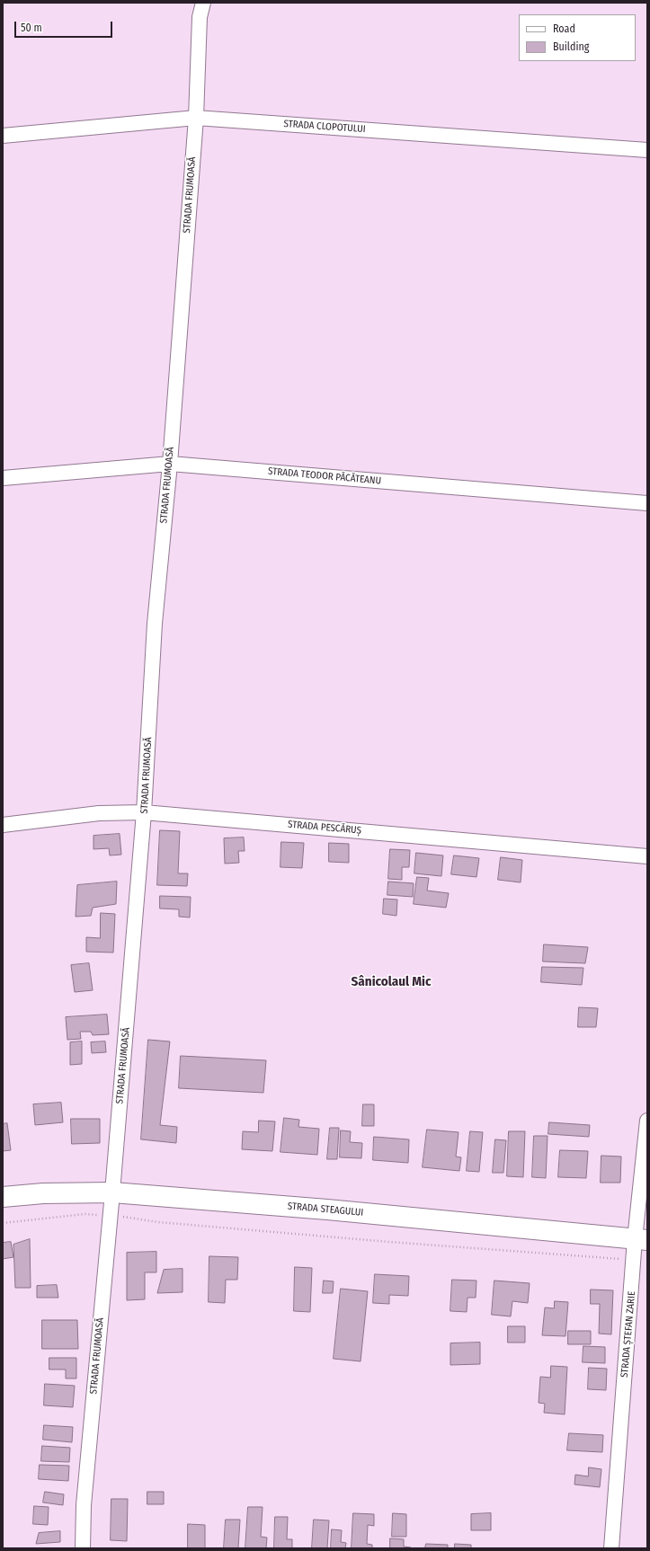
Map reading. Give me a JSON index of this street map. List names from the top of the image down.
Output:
{
  "streets": {
    "main road": ["STRADA STEAGULUI"],
    "street": [
      "STRADA CLOPOTULUI",
      "STRADA FRUMOASĂ",
      "STRADA TEODOR PĂCĂTEANU",
      "STRADA PESCĂRUȘ",
      "STRADA ȘTEFAN ZARIE"
    ]
  },
  "crossings": [
    ["STRADA CLOPOTULUI", "STRADA FRUMOASĂ"],
    ["STRADA FRUMOASĂ", "STRADA TEODOR PĂCĂTEANU"],
    ["STRADA FRUMOASĂ", "STRADA PESCĂRUȘ"],
    ["STRADA FRUMOASĂ", "STRADA STEAGULUI"],
    ["STRADA STEAGULUI", "STRADA ȘTEFAN ZARIE"]
  ],
  "districts": ["Sânicolaul Mic"],
  "legend": ["Road", "Building"],
  "scale_bar": "50 m"
}
